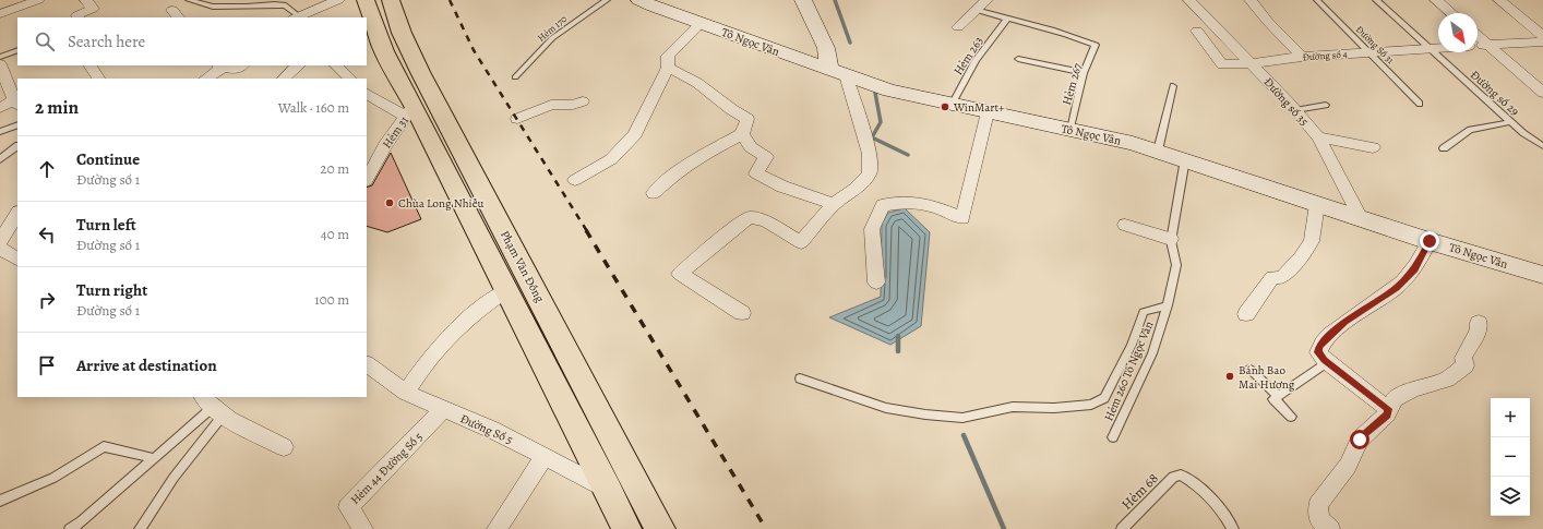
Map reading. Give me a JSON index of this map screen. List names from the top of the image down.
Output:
{
  "streets": {
    "highway": ["Phạm Văn Đồng"],
    "main road": ["Tô Ngọc Vân"],
    "street": [
      "Đường số 4",
      "Đường số 35",
      "Hẻm 31",
      "Đường Số 5",
      "Hẻm 44 Đường Số 5"
    ],
    "lane": [
      "Hẻm 170",
      "Đường Số 31",
      "Hẻm 263",
      "Hẻm 267",
      "Đường số 29",
      "Hẻm 260 Tô Ngọc Vân",
      "Hẻm 68"
    ]
  },
  "crossings": [
    ["Tô Ngọc Vân", "Hẻm 263"],
    ["Tô Ngọc Vân", "Hẻm 267"],
    ["Tô Ngọc Vân", "Đường số 35"],
    ["Tô Ngọc Vân", "Hẻm 260 Tô Ngọc Vân"],
    ["Đường Số 31", "Đường số 4"],
    ["Hẻm 263", "Hẻm 267"],
    ["Đường số 4", "Đường số 29"],
    ["Đường số 4", "Đường số 35"],
    ["Hẻm 31", "Phạm Văn Đồng"],
    ["Phạm Văn Đồng", "Đường Số 5"],
    ["Đường Số 5", "Hẻm 44 Đường Số 5"]
  ],
  "places": ["WinMart+", "Chùa Long Nhiễu", "Bánh Bao Mai Hương"],
  "north": "bottom right",
  "page": {
    "search": "Search here",
    "heading": ["2 min", "Walk · 160 m"],
    "list": [
      ["Continue", "Đường số 1", "20 m"],
      ["Turn left", "Đường số 1", "40 m"],
      ["Turn right", "Đường số 1", "100 m"],
      "Arrive at destination"
    ],
    "map_buttons": ["+", "−"]
  }
}
